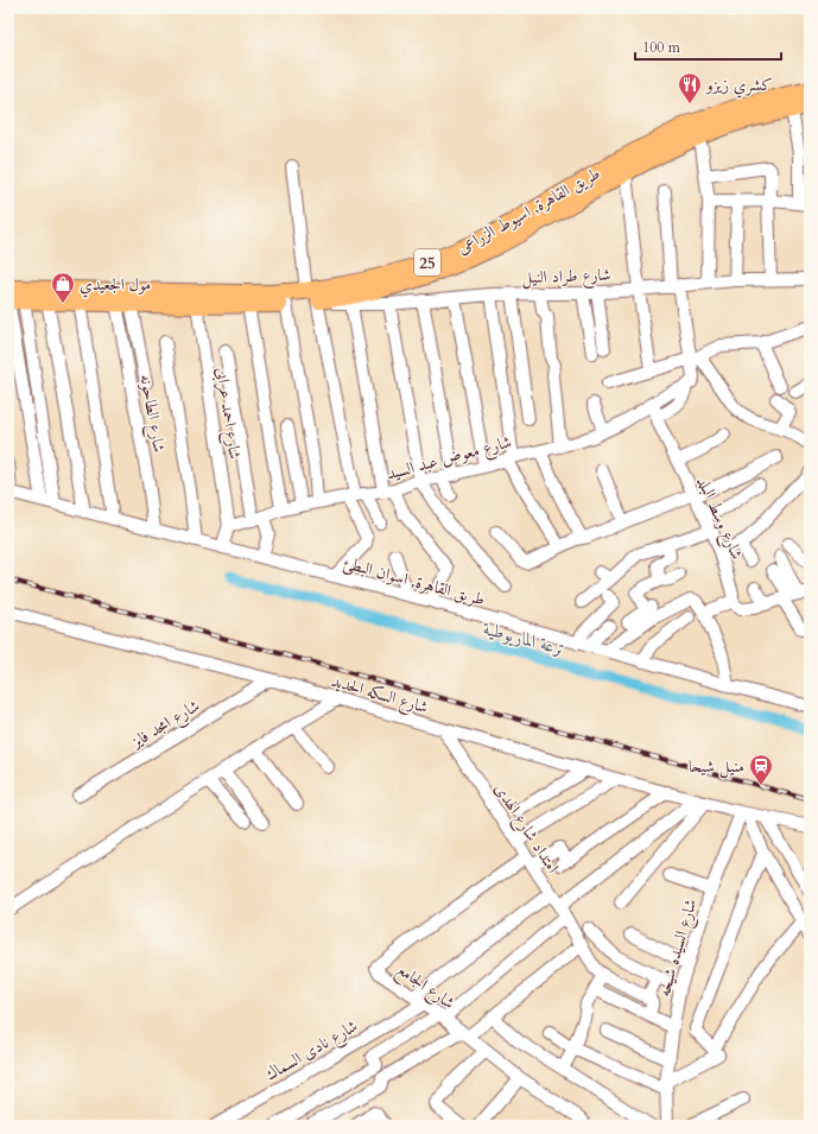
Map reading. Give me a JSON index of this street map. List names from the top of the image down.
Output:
{
  "streets": {
    "highway": ["طريق القاهرة, اسيوط الزراعى", "25"],
    "street": [
      "شارع طراد النيل",
      "شارع الطاحونه",
      "شارع احمد عرابى",
      "شارع معوض عبد السيد",
      "شارع وسط البلد",
      "طريق القاهرة, اسوان البطئ",
      "شارع السكه الحديد",
      "شارع امجد فايز",
      "امتداد شارع الهدى",
      "شارع السيده شيحه",
      "شارع الجامع",
      "شارع نادى السماك"
    ]
  },
  "crossings": [
    ["طريق القاهرة, اسيوط الزراعى", "شارع طراد النيل"],
    ["طريق القاهرة, اسيوط الزراعى", "شارع الطاحونه"],
    ["طريق القاهرة, اسيوط الزراعى", "شارع احمد عرابى"],
    ["شارع الطاحونه", "طريق القاهرة, اسوان البطئ"],
    ["شارع احمد عرابى", "شارع معوض عبد السيد"],
    ["شارع معوض عبد السيد", "شارع وسط البلد"],
    ["شارع السكه الحديد", "شارع امجد فايز"],
    ["شارع السكه الحديد", "امتداد شارع الهدى"],
    ["شارع السكه الحديد", "شارع السيده شيحه"],
    ["امتداد شارع الهدى", "شارع الجامع"],
    ["امتداد شارع الهدى", "شارع نادى السماك"],
    ["شارع الجامع", "شارع نادى السماك"]
  ],
  "water": ["ترعة الماريوطية"],
  "places": {
    "restaurant": ["كشري زيزو"],
    "shop": ["مول الجعيدي"],
    "station": ["منيل شيحا"]
  },
  "scale_bar": "100 m"
}
